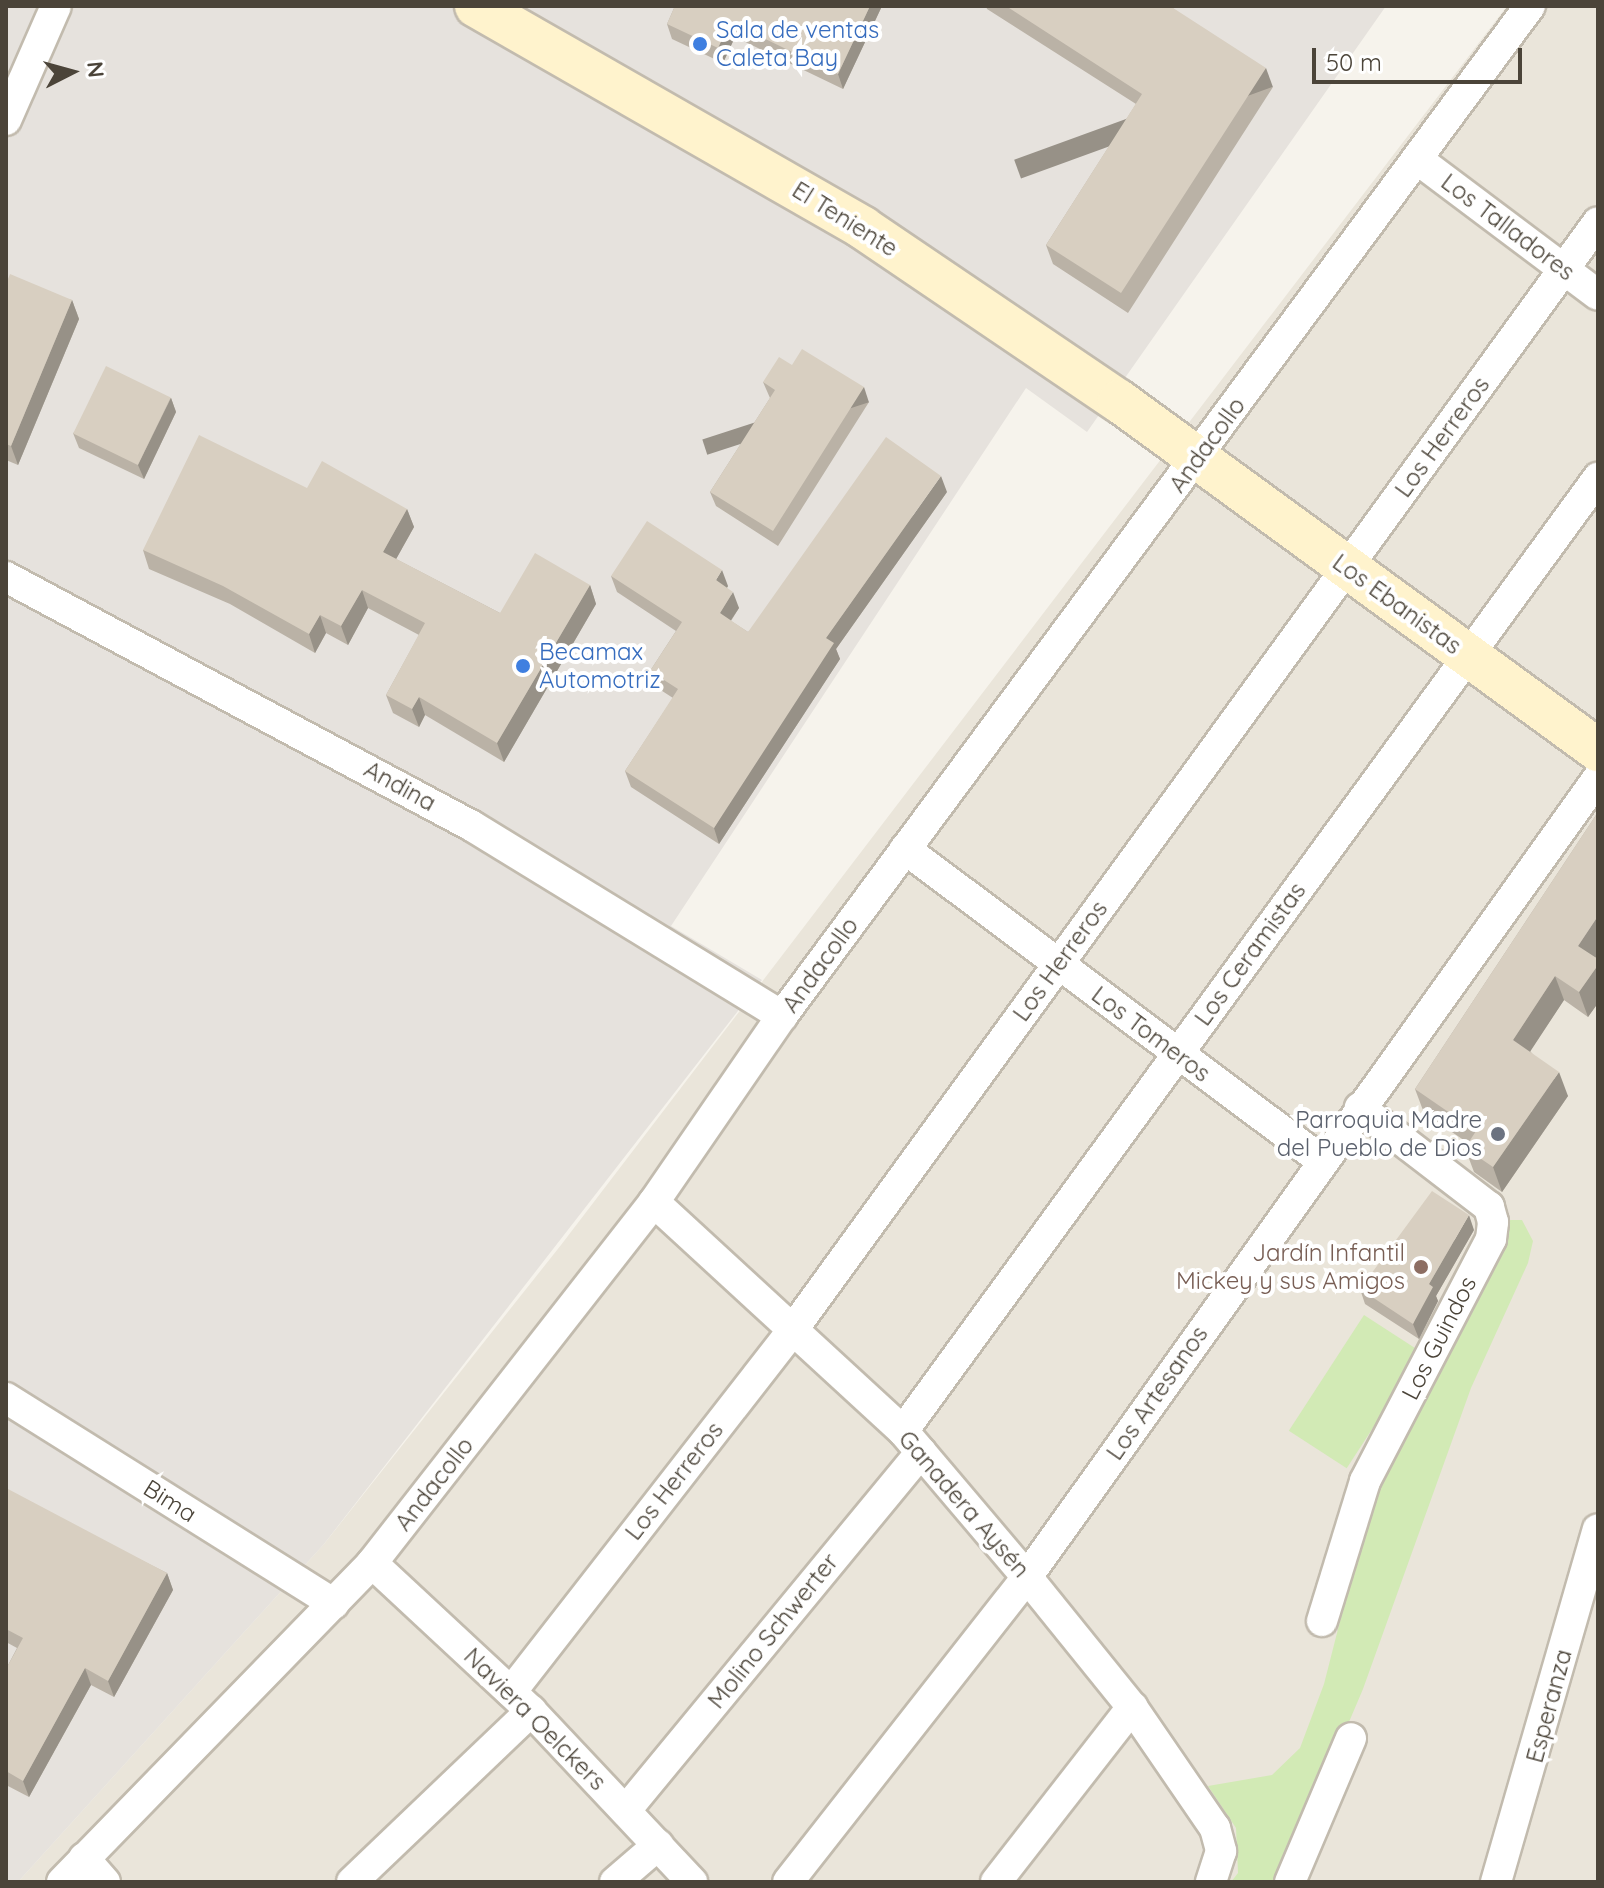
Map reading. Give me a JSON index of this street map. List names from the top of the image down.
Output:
{
  "streets": {
    "main road": ["El Teniente", "Los Ebanistas"],
    "street": [
      "Los Talladores",
      "Los Herreros",
      "Andacollo",
      "Andina",
      "Los Ceramistas",
      "Los Tomeros",
      "Los Guindos",
      "Los Artesanos",
      "Bima",
      "Ganadera Aysén",
      "Molino Schwerter",
      "Esperanza",
      "Naviera Oelckers"
    ]
  },
  "crossings": [
    ["El Teniente", "Andacollo"],
    ["El Teniente", "Los Ebanistas"],
    ["Los Talladores", "Los Herreros"],
    ["Los Talladores", "Andacollo"],
    ["Los Herreros", "Los Ebanistas"],
    ["Los Herreros", "Los Tomeros"],
    ["Los Herreros", "Ganadera Aysén"],
    ["Los Herreros", "Naviera Oelckers"],
    ["Andacollo", "Los Ebanistas"],
    ["Andacollo", "Andina"],
    ["Andacollo", "Los Tomeros"],
    ["Andacollo", "Bima"],
    ["Andacollo", "Ganadera Aysén"],
    ["Andacollo", "Naviera Oelckers"],
    ["Los Ebanistas", "Los Ceramistas"],
    ["Los Ceramistas", "Los Tomeros"],
    ["Los Ceramistas", "Ganadera Aysén"],
    ["Los Ceramistas", "Molino Schwerter"],
    ["Los Tomeros", "Los Artesanos"],
    ["Los Guindos", "Los Artesanos"],
    ["Los Artesanos", "Ganadera Aysén"],
    ["Ganadera Aysén", "Molino Schwerter"],
    ["Molino Schwerter", "Naviera Oelckers"]
  ],
  "places": [
    "Sala de ventas Caleta Bay",
    "Becamax Automotriz",
    "Parroquia Madre del Pueblo de Dios",
    "Jardín Infantil Mickey y sus Amigos"
  ],
  "scale_bar": "50 m",
  "north": "right"
}
